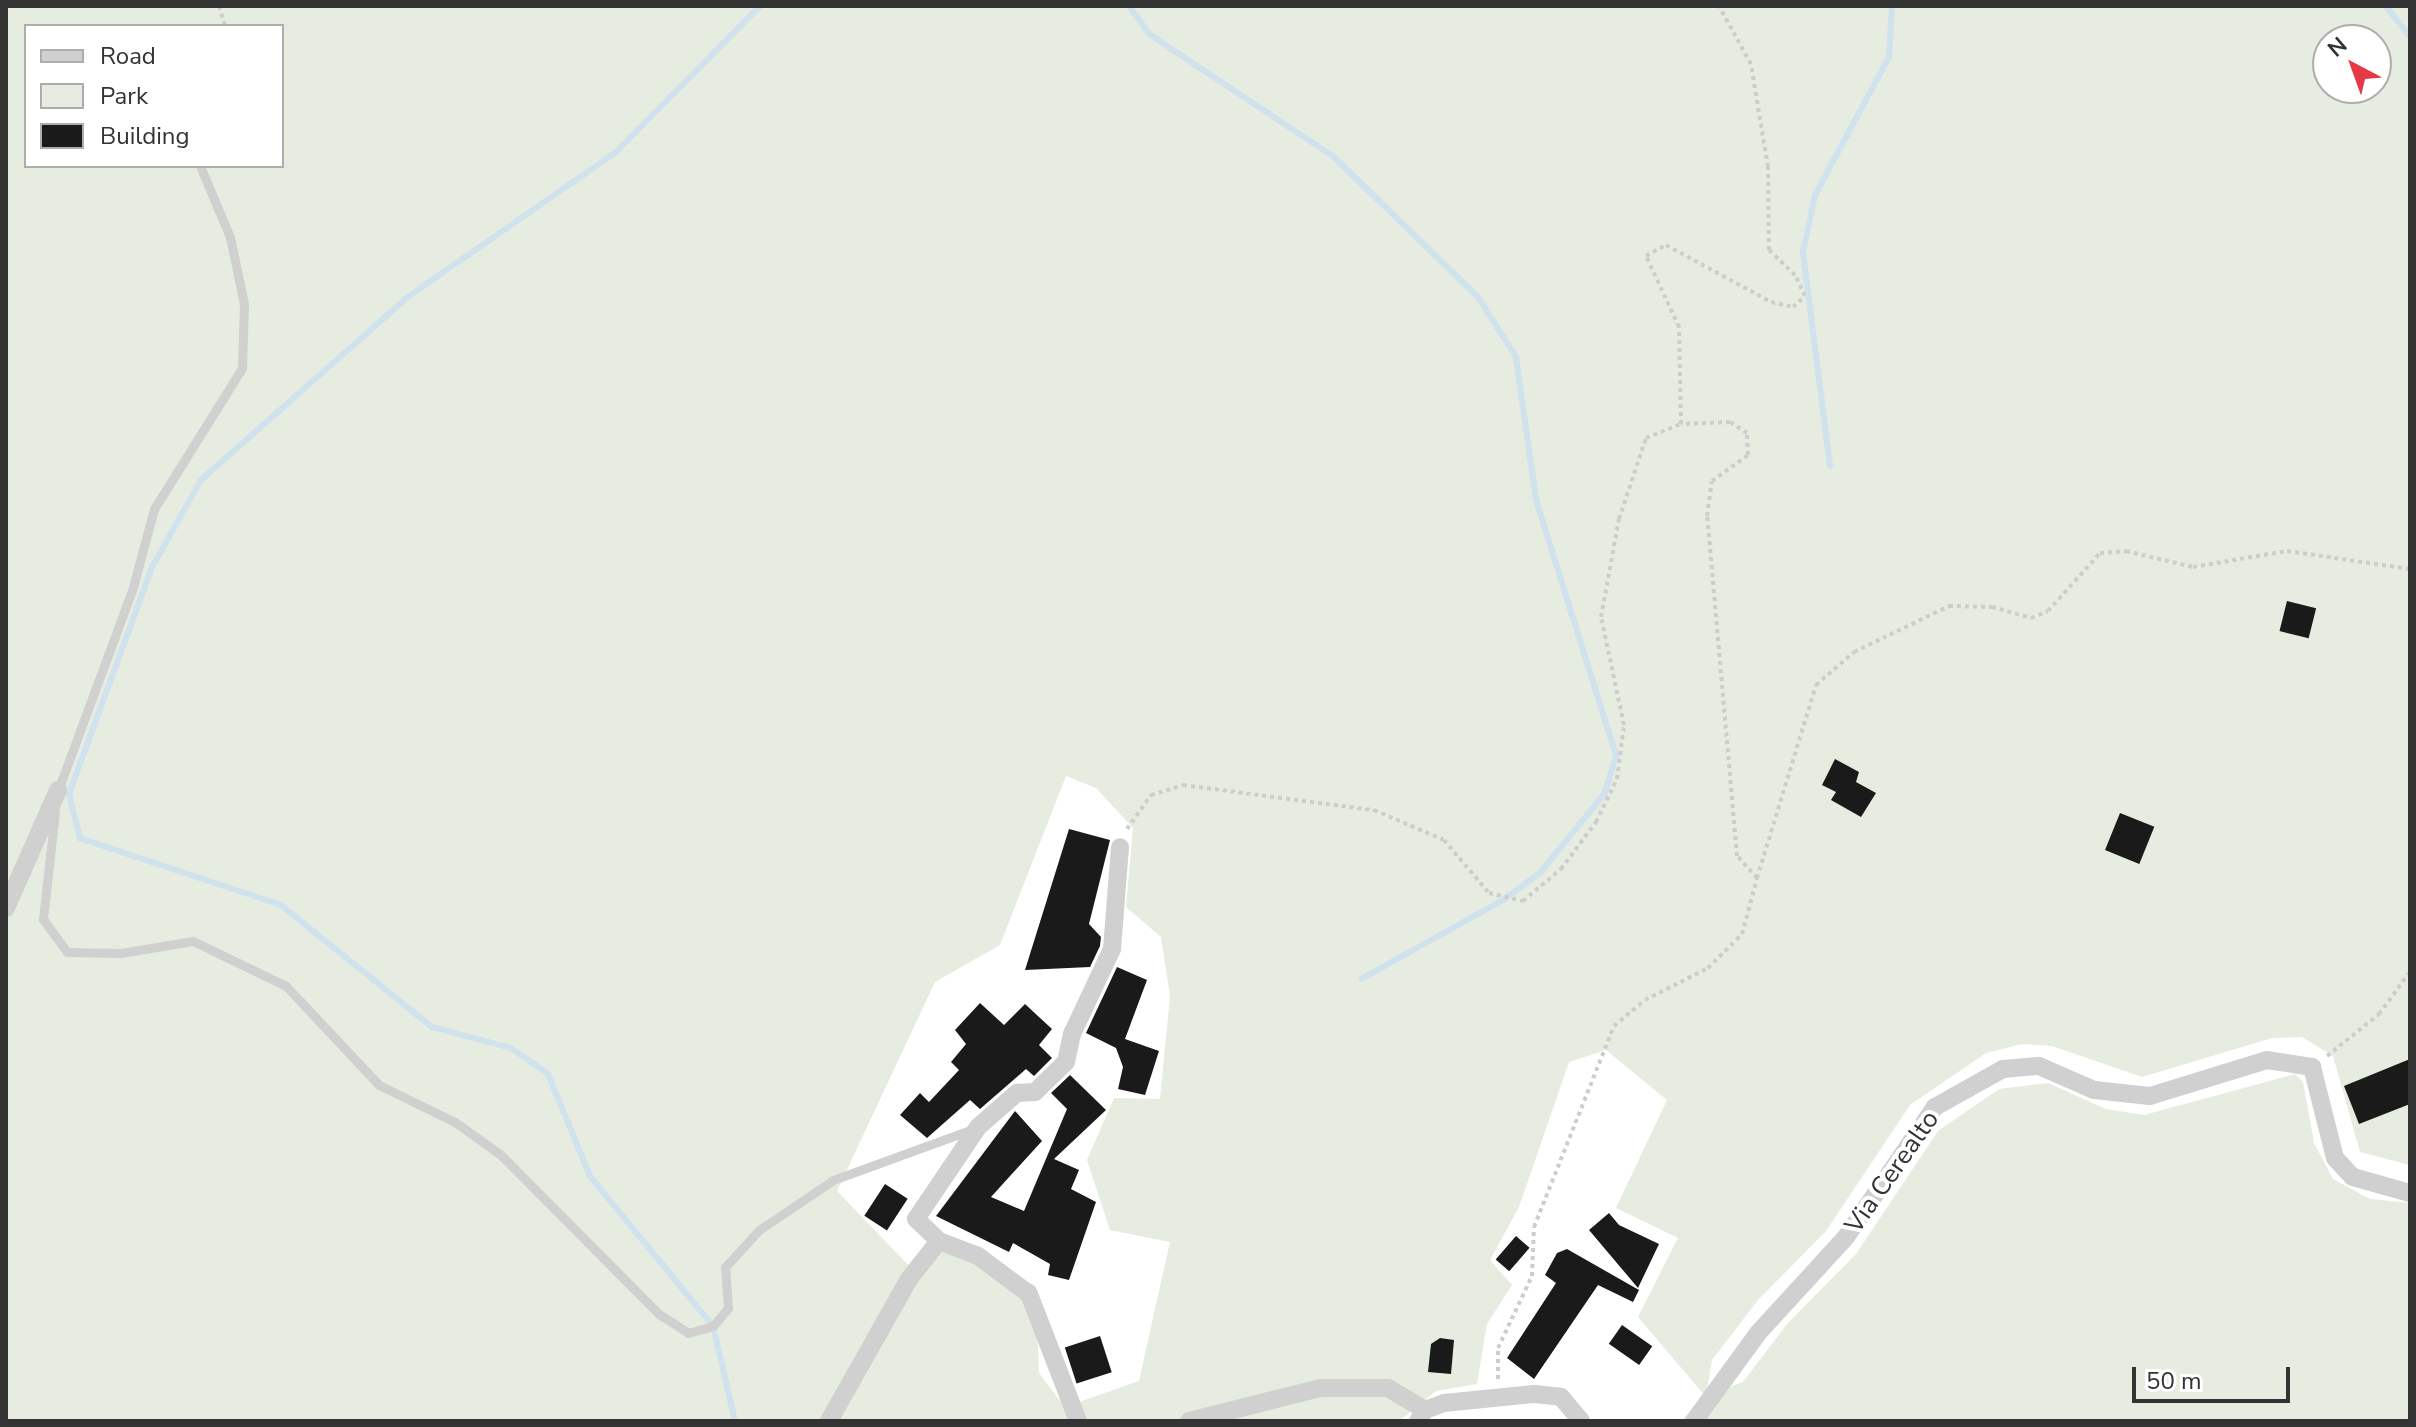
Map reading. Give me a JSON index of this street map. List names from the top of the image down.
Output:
{
  "streets": {
    "street": ["Via Cerealto"]
  },
  "legend": ["Road", "Park", "Building"],
  "scale_bar": "50 m",
  "north": "top left"
}
